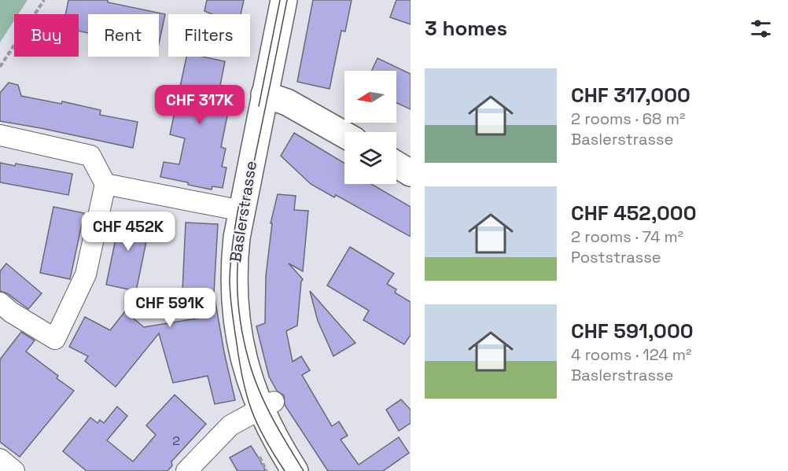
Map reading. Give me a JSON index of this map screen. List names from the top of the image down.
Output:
{
  "streets": {
    "main road": ["Baslerstrasse"]
  },
  "house_numbers": ["2"],
  "north": "left",
  "page": {
    "heading": "3 homes",
    "chip": ["Buy", "Rent", "Filters"],
    "list": [
      {
        "name": "CHF 317,000",
        "note": "2 rooms · 68 m² · Baslerstrasse"
      },
      {
        "name": "CHF 452,000",
        "note": "2 rooms · 74 m² · Poststrasse"
      },
      {
        "name": "CHF 591,000",
        "note": "4 rooms · 124 m² · Baslerstrasse"
      }
    ],
    "price": ["CHF 317K", "CHF 452K", "CHF 591K"]
  }
}
